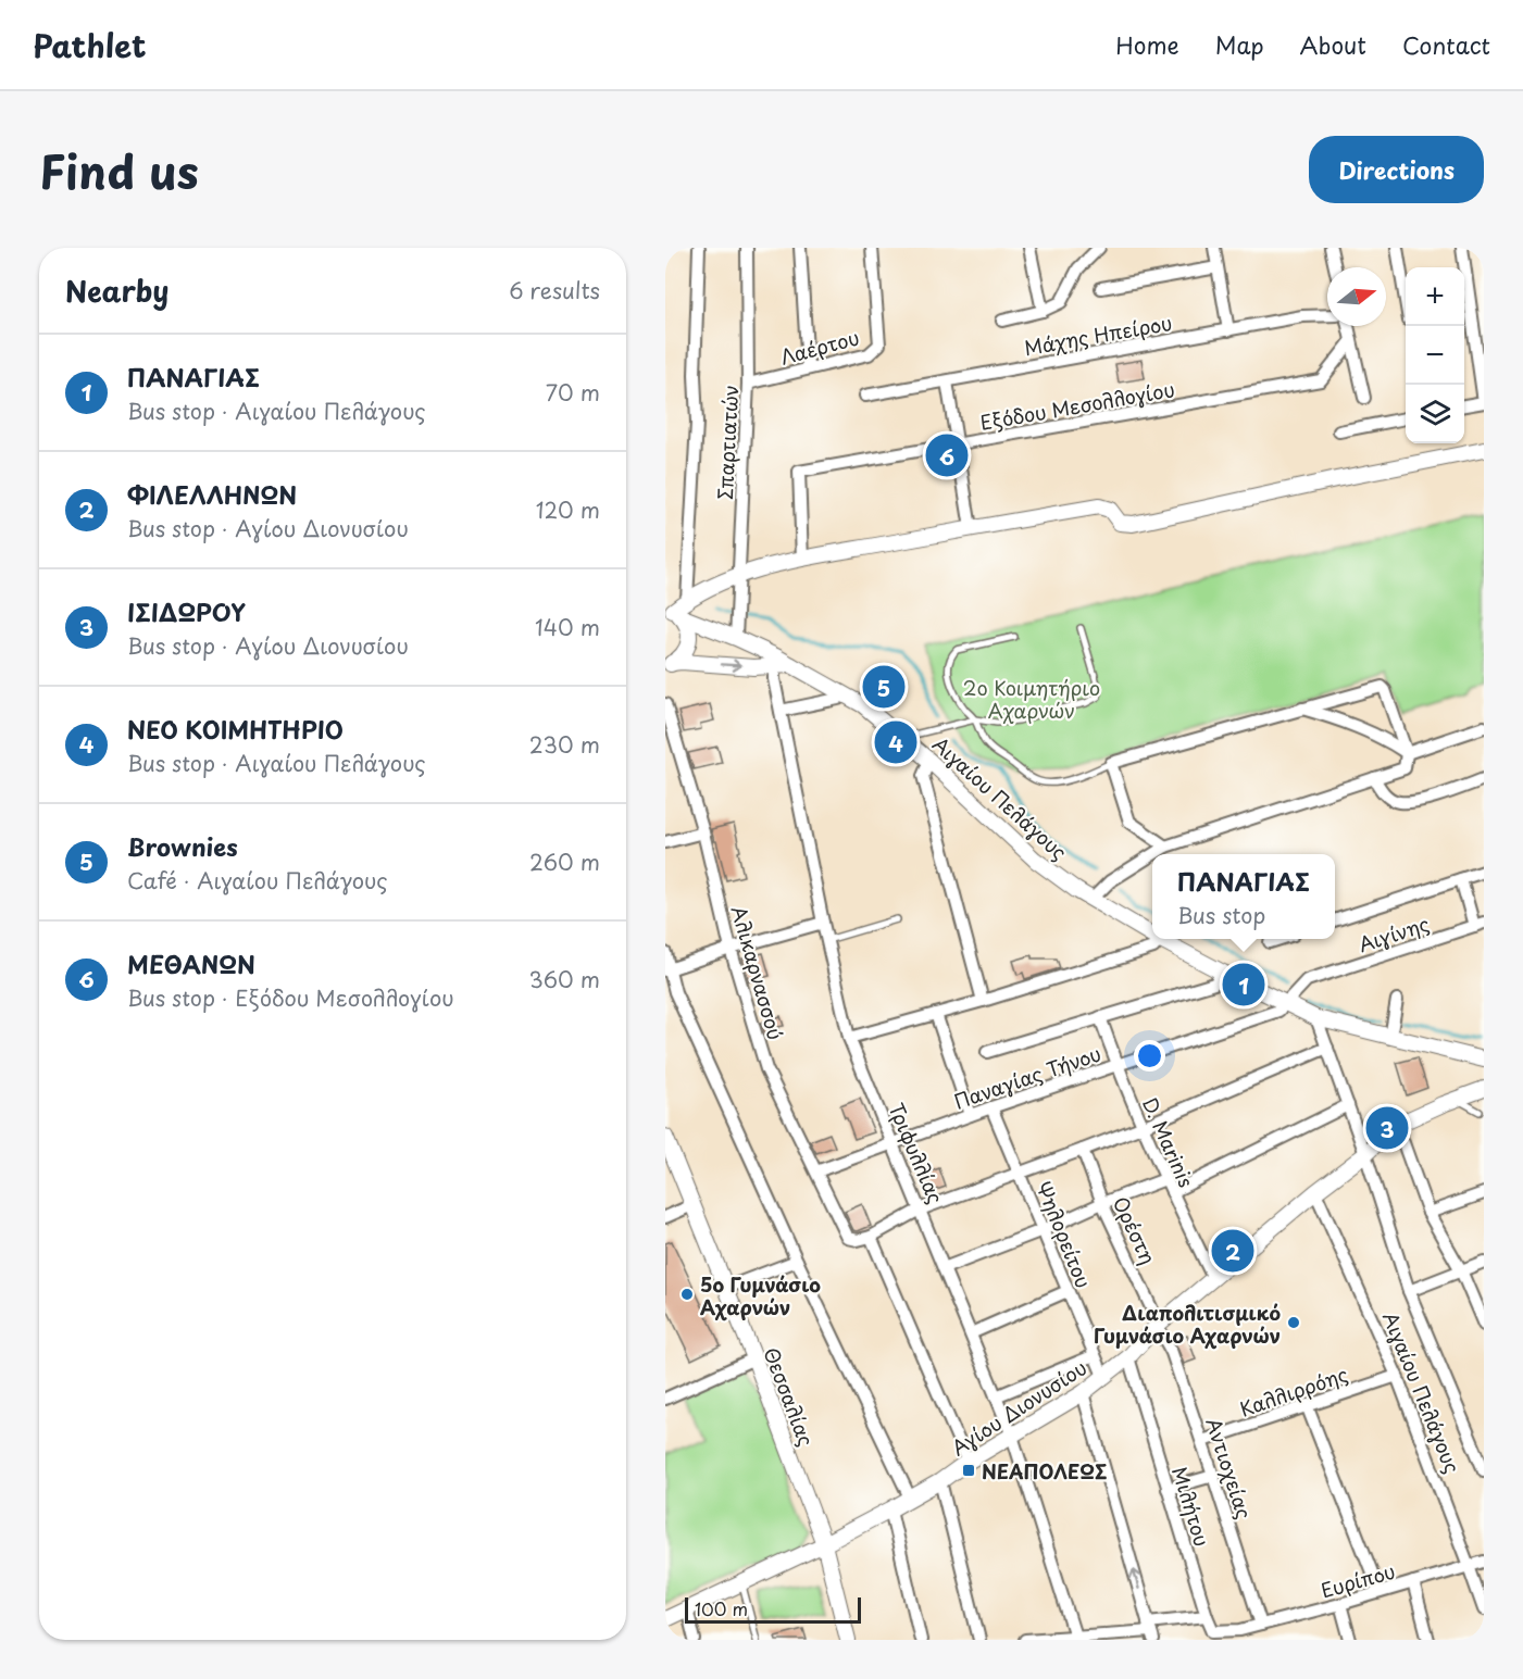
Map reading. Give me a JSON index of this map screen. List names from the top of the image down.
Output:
{
  "streets": {
    "street": [
      "Μάχης Ηπείρου",
      "Λαέρτου",
      "Εξόδου Μεσολλογίου",
      "Σπαρτιατών",
      "Αιγαίου Πελάγους",
      "Αιγίνης",
      "Αλικαρνασσού",
      "Παναγίας Τήνου",
      "D. Marinis",
      "Τριφυλλίας",
      "Ορέστη",
      "Ψηλορείτου",
      "Καλλιρρόης",
      "Θεσσαλίας",
      "Αγίου Διονυσίου",
      "Αντιοχείας",
      "Μιλήτου",
      "Ευρίπου"
    ]
  },
  "crossings": [
    ["Λαέρτου", "Σπαρτιατών"],
    ["Σπαρτιατών", "Αιγαίου Πελάγους"],
    ["Αιγαίου Πελάγους", "Αιγίνης"],
    ["Αιγαίου Πελάγους", "Παναγίας Τήνου"],
    ["Αιγαίου Πελάγους", "Καλλιρρόης"],
    ["Αιγαίου Πελάγους", "Αγίου Διονυσίου"],
    ["Αιγαίου Πελάγους", "Ευρίπου"],
    ["Αιγίνης", "Παναγίας Τήνου"],
    ["Αλικαρνασσού", "Παναγίας Τήνου"],
    ["Παναγίας Τήνου", "D. Marinis"],
    ["Παναγίας Τήνου", "Τριφυλλίας"],
    ["Παναγίας Τήνου", "Ψηλορείτου"],
    ["D. Marinis", "Αγίου Διονυσίου"],
    ["Τριφυλλίας", "Αγίου Διονυσίου"],
    ["Ορέστη", "Αγίου Διονυσίου"],
    ["Ορέστη", "Αντιοχείας"],
    ["Ψηλορείτου", "Αγίου Διονυσίου"],
    ["Καλλιρρόης", "Αντιοχείας"],
    ["Θεσσαλίας", "Αγίου Διονυσίου"],
    ["Αγίου Διονυσίου", "Αντιοχείας"],
    ["Αγίου Διονυσίου", "Μιλήτου"],
    ["Αντιοχείας", "Ευρίπου"]
  ],
  "parks": ["2ο Κοιμητήριο Αχαρνών"],
  "places": {
    "other": ["5ο Γυμνάσιο Αχαρνών", "Διαπολιτισμικό Γυμνάσιο Αχαρνών"],
    "transit": ["ΝΕΑΠΟΛΕΩΣ"]
  },
  "scale_bar": "100 m",
  "north": "right",
  "page": {
    "header": "Pathlet",
    "nav": [
      "Home",
      "Map",
      "About",
      "Contact"
    ],
    "title": "Find us",
    "buttons": "Directions",
    "heading": ["Nearby", "6 results"],
    "map_buttons": ["+", "−"],
    "list": [
      {
        "mark": "1",
        "name": "ΠΑΝΑΓΙΑΣ",
        "note": "Bus stop · Αιγαίου Πελάγους",
        "value": "70 m"
      },
      {
        "mark": "2",
        "name": "ΦΙΛΕΛΛΗΝΩΝ",
        "note": "Bus stop · Αγίου Διονυσίου",
        "value": "120 m"
      },
      {
        "mark": "3",
        "name": "ΙΣΙΔΩΡΟΥ",
        "note": "Bus stop · Αγίου Διονυσίου",
        "value": "140 m"
      },
      {
        "mark": "4",
        "name": "ΝΕΟ ΚΟΙΜΗΤΗΡΙΟ",
        "note": "Bus stop · Αιγαίου Πελάγους",
        "value": "230 m"
      },
      {
        "mark": "5",
        "name": "Brownies",
        "note": "Café · Αιγαίου Πελάγους",
        "value": "260 m"
      },
      {
        "mark": "6",
        "name": "ΜΕΘΑΝΩΝ",
        "note": "Bus stop · Εξόδου Μεσολλογίου",
        "value": "360 m"
      }
    ],
    "pins": [
      "6",
      "5",
      "4",
      "1",
      "3",
      "2"
    ],
    "popup": ["ΠΑΝΑΓΙΑΣ", "Bus stop"],
    "scale": "100 m"
  }
}
